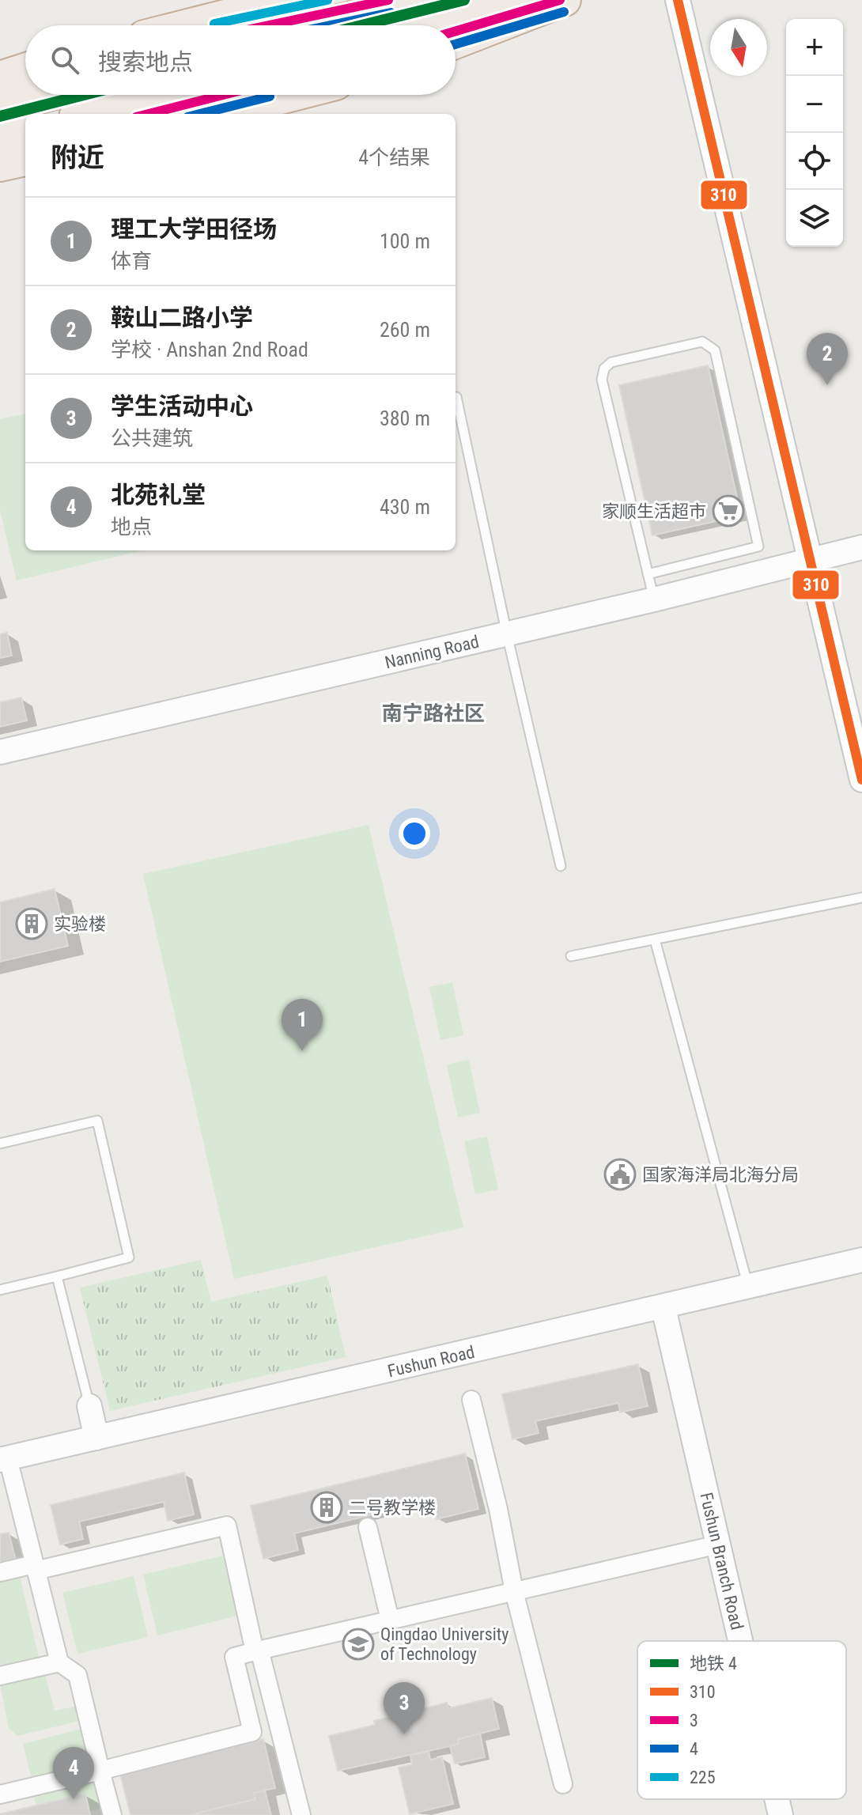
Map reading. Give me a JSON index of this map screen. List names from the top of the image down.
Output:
{
  "streets": {
    "street": ["Nanning Road", "Fushun Road", "Fushun Branch Road"]
  },
  "crossings": [
    ["Fushun Road", "Fushun Branch Road"]
  ],
  "districts": ["南宁路社区"],
  "places": {
    "supermarket": ["家顺生活超市"],
    "building": ["实验楼", "二号教学楼"],
    "public building": ["国家海洋局北海分局"],
    "school or university": ["Qingdao University of Technology"]
  },
  "lines": [
    "metro line 4",
    "transit line 310",
    "transit line 3",
    "transit line 225",
    "transit line 4"
  ],
  "legend": [
    "地铁 4",
    "310",
    "3",
    "4",
    "225"
  ],
  "north": "bottom",
  "page": {
    "map_buttons": ["+", "−"],
    "search": "搜索地点",
    "heading": ["附近", "4个结果"],
    "list": [
      {
        "mark": "1",
        "name": "理工大学田径场",
        "note": "体育",
        "value": "100 m"
      },
      {
        "mark": "2",
        "name": "鞍山二路小学",
        "note": "学校 · Anshan 2nd Road",
        "value": "260 m"
      },
      {
        "mark": "3",
        "name": "学生活动中心",
        "note": "公共建筑",
        "value": "380 m"
      },
      {
        "mark": "4",
        "name": "北苑礼堂",
        "note": "地点",
        "value": "430 m"
      }
    ],
    "pins": [
      "2",
      "1",
      "3",
      "4"
    ]
  }
}
